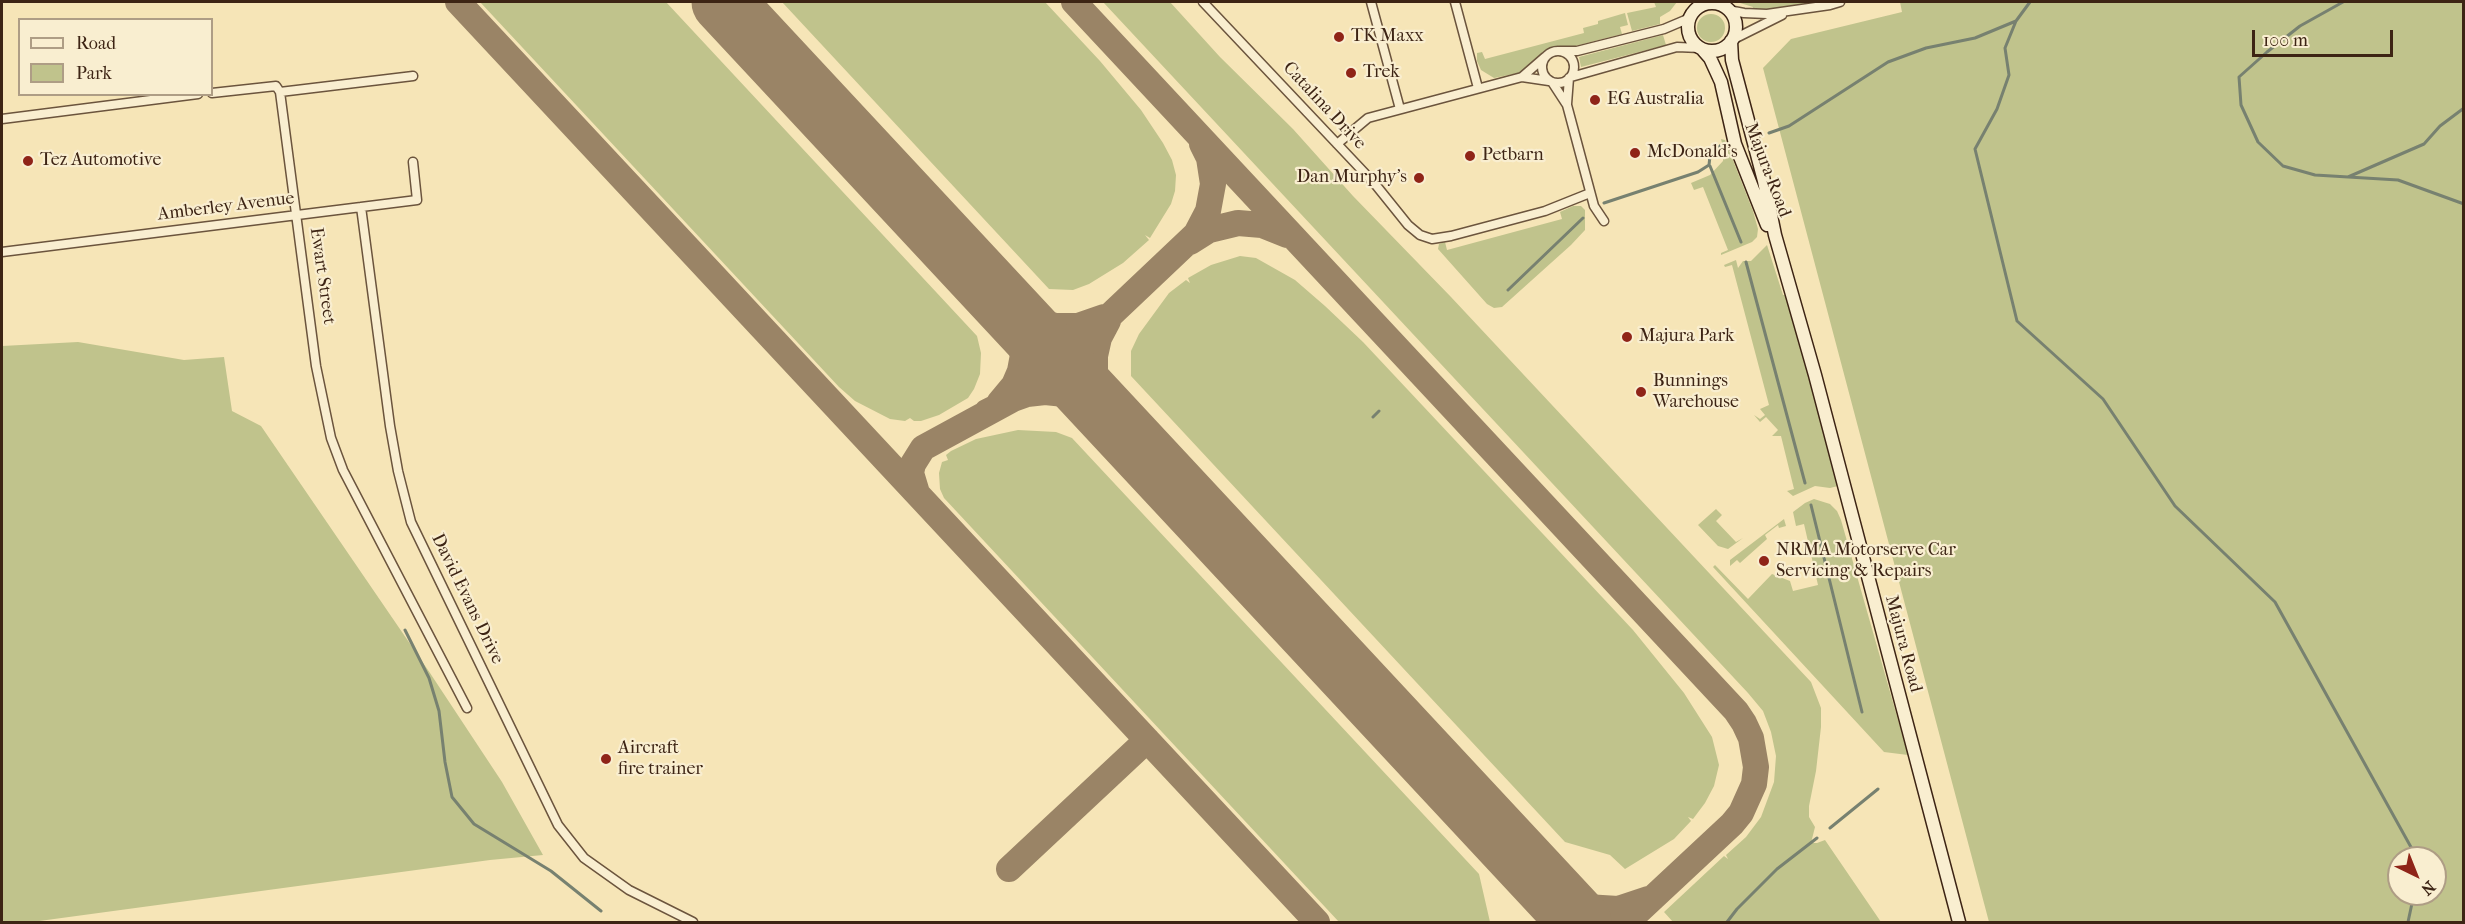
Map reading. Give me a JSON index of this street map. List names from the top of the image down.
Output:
{
  "streets": {
    "main road": ["Majura Road"],
    "street": [
      "Catalina Drive",
      "Amberley Avenue",
      "Ewart Street",
      "David Evans Drive"
    ]
  },
  "crossings": [
    ["Amberley Avenue", "Ewart Street"],
    ["Amberley Avenue", "David Evans Drive"]
  ],
  "places": [
    "TK Maxx",
    "Trek",
    "EG Australia",
    "McDonald's",
    "Petbarn",
    "Tez Automotive",
    "Dan Murphy's",
    "Majura Park",
    "Bunnings Warehouse",
    "NRMA Motorserve Car Servicing & Repairs",
    "Aircraft fire trainer"
  ],
  "legend": ["Road", "Park"],
  "scale_bar": "100 m",
  "north": "bottom right"
}
